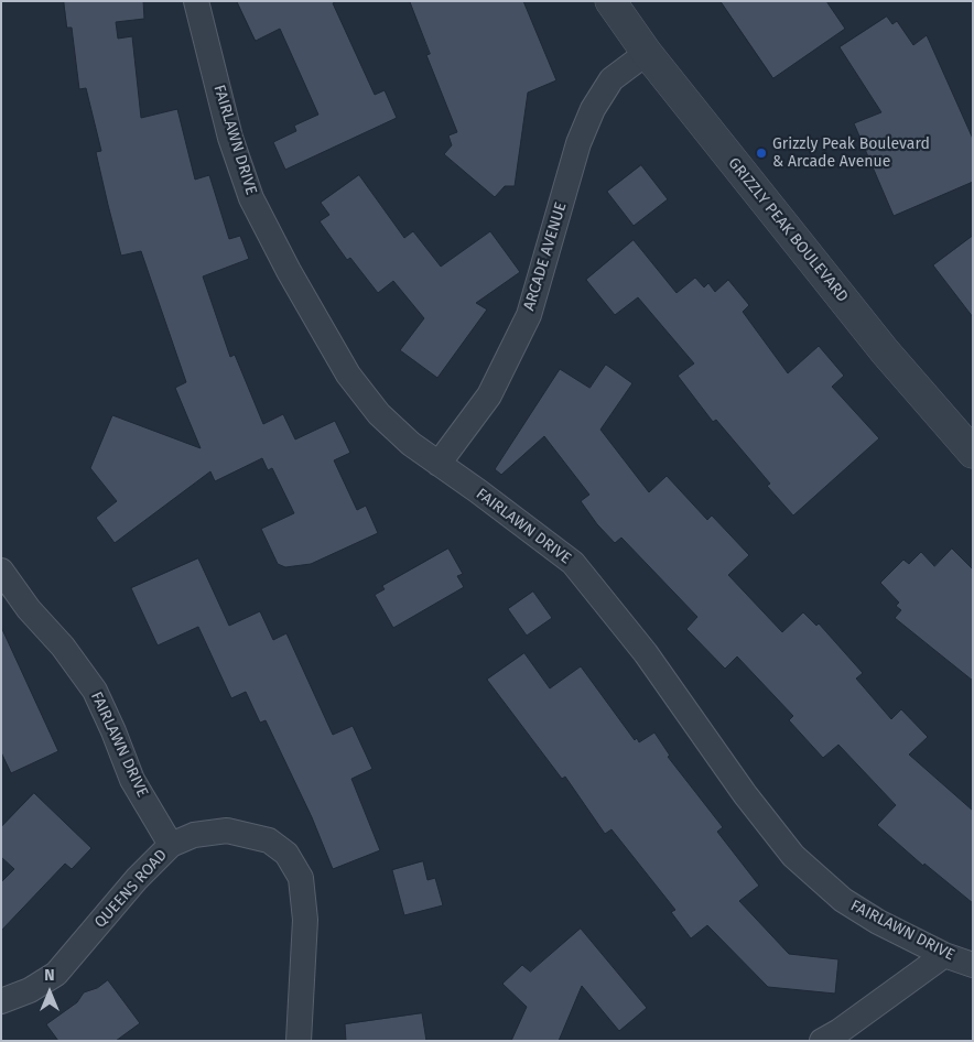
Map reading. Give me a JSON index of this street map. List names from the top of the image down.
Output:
{
  "streets": {
    "street": [
      "FAIRLAWN DRIVE",
      "GRIZZLY PEAK BOULEVARD",
      "ARCADE AVENUE",
      "QUEENS ROAD"
    ]
  },
  "crossings": [
    ["FAIRLAWN DRIVE", "ARCADE AVENUE"],
    ["FAIRLAWN DRIVE", "QUEENS ROAD"],
    ["GRIZZLY PEAK BOULEVARD", "ARCADE AVENUE"]
  ],
  "places": ["Grizzly Peak Boulevard & Arcade Avenue"],
  "north": "top"
}
